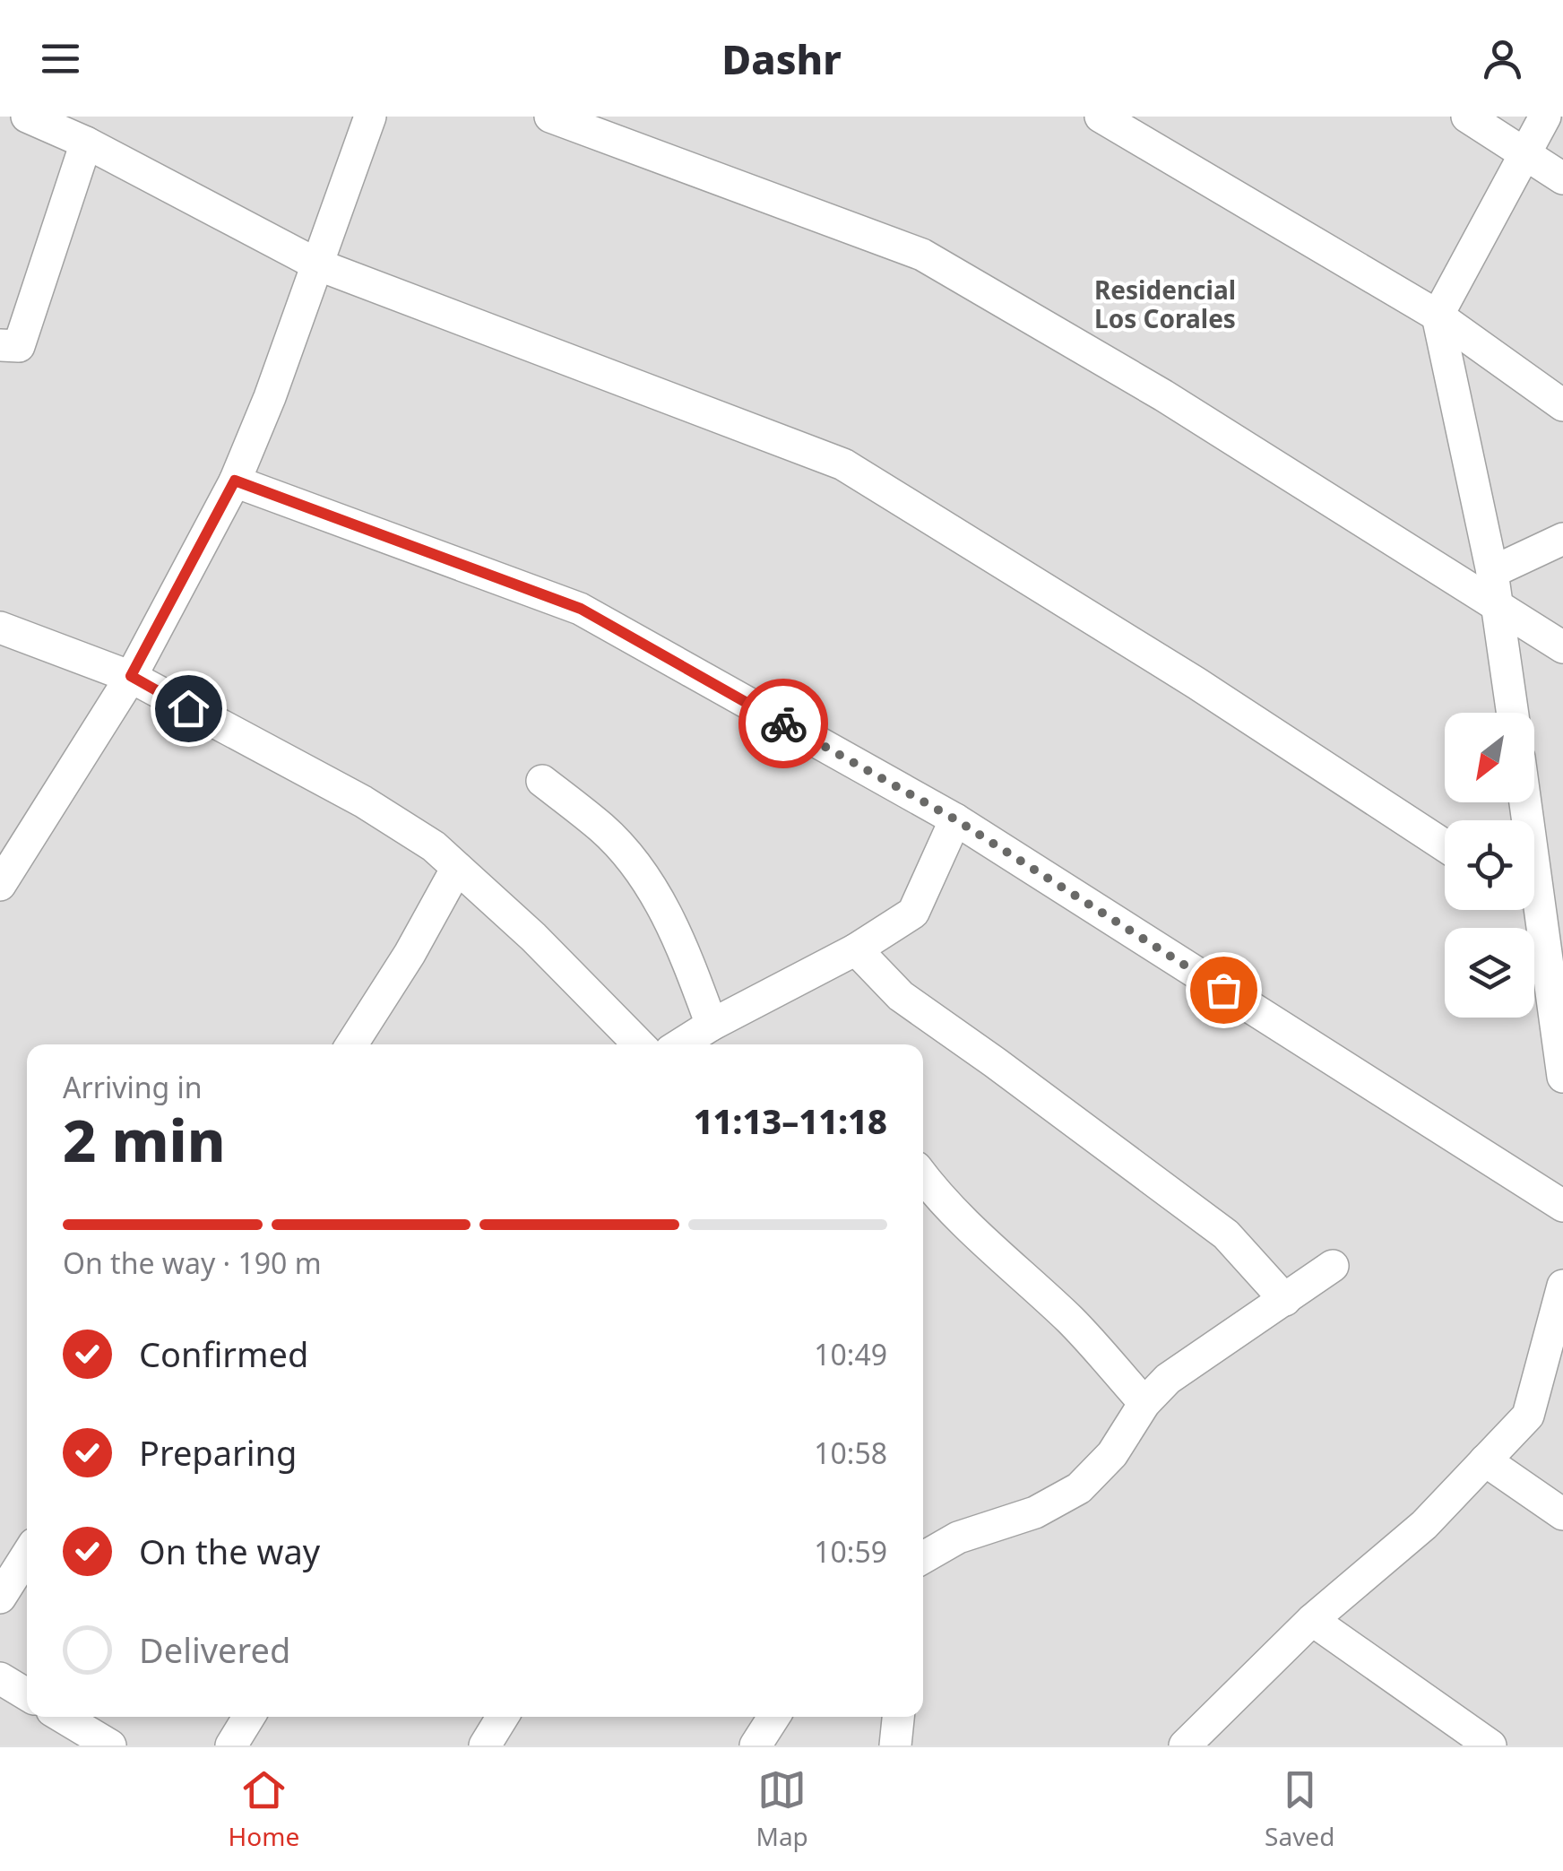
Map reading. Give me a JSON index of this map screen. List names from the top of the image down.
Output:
{
  "districts": ["Residencial Los Corales"],
  "north": "bottom left",
  "page": {
    "header": "Dashr",
    "heading": ["2 min", "Arriving in", "11:13–11:18"],
    "bar": "On the way · 190 m",
    "list": [
      ["Confirmed", "10:49"],
      ["Preparing", "10:58"],
      ["On the way", "10:59"],
      "Delivered"
    ],
    "tabs": ["Home", "Map", "Saved"]
  }
}
